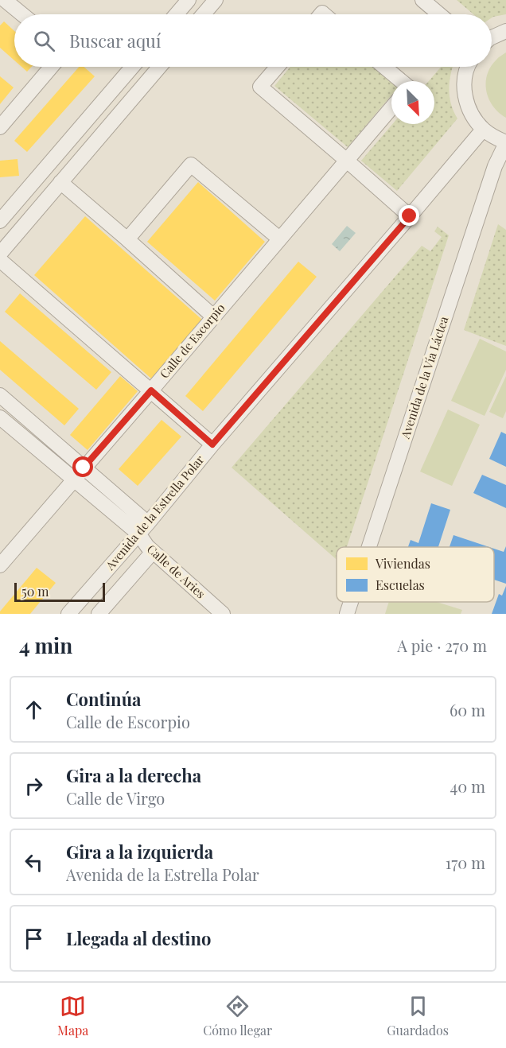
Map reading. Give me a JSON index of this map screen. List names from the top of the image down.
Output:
{
  "streets": {
    "street": [
      "Calle de Escorpio",
      "Avenida de la Vía Láctea",
      "Avenida de la Estrella Polar",
      "Calle de Aries"
    ]
  },
  "crossings": [
    ["Calle de Escorpio", "Calle de Aries"],
    ["Avenida de la Estrella Polar", "Calle de Aries"]
  ],
  "legend": ["Viviendas", "Escuelas"],
  "scale_bar": "50 m",
  "north": "bottom right",
  "page": {
    "search": "Buscar aquí",
    "scale": "50 m",
    "heading": ["4 min", "A pie · 270 m"],
    "list": [
      ["Continúa", "Calle de Escorpio", "60 m"],
      ["Gira a la derecha", "Calle de Virgo", "40 m"],
      ["Gira a la izquierda", "Avenida de la Estrella Polar", "170 m"],
      "Llegada al destino"
    ],
    "nav": ["Mapa", "Cómo llegar", "Guardados"]
  }
}
